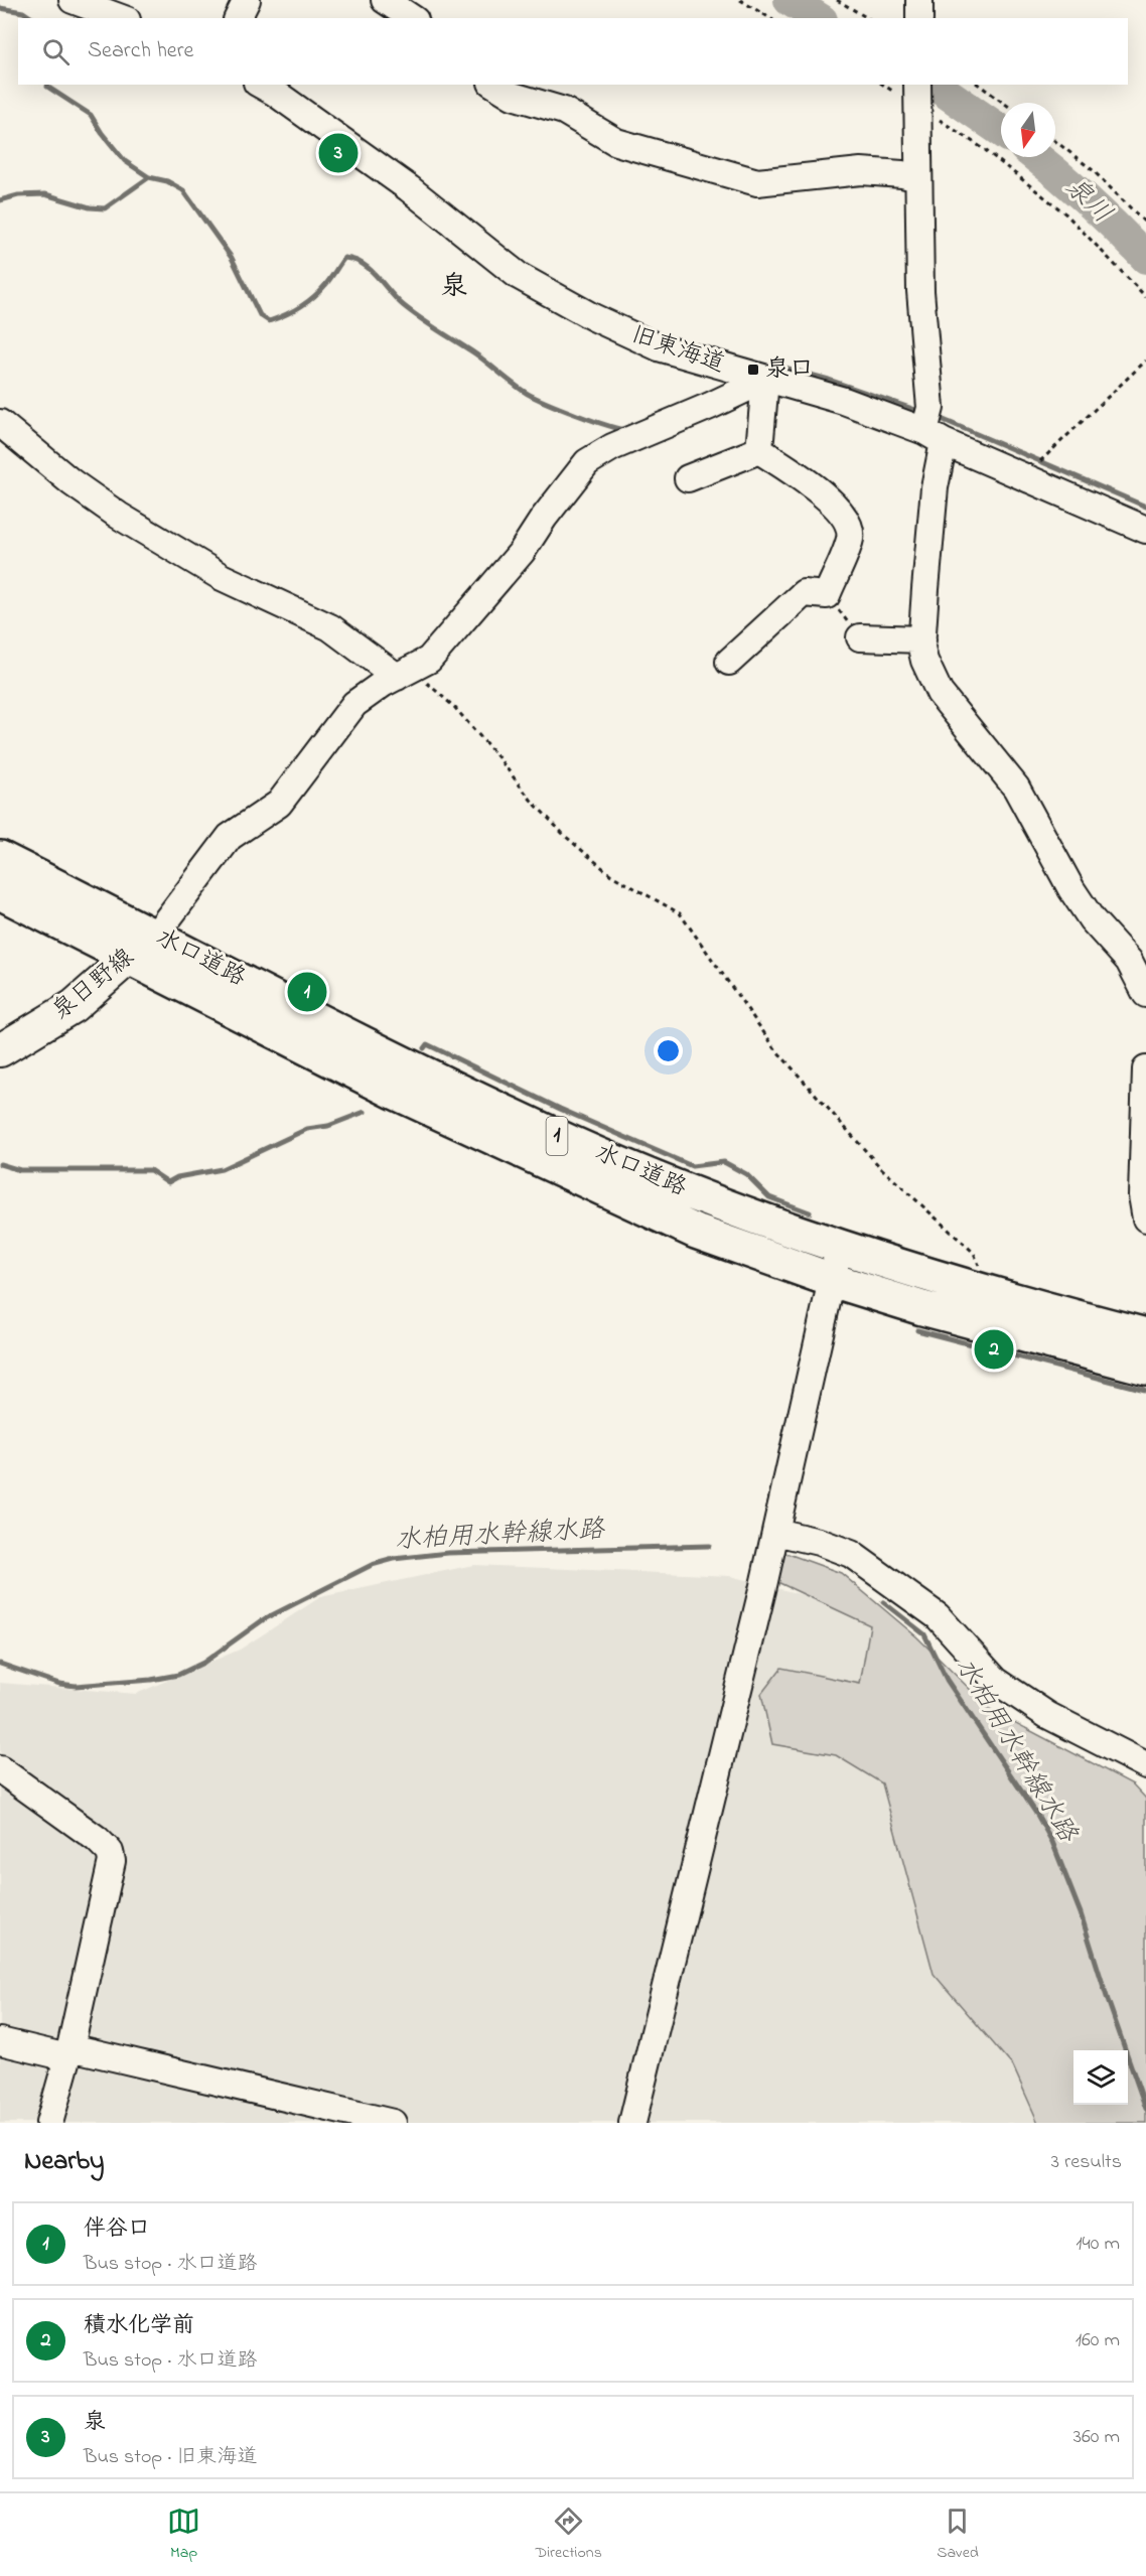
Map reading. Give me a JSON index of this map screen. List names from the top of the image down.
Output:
{
  "streets": {
    "highway": ["水口道路", "1"],
    "main road": ["泉日野線"],
    "street": ["旧東海道"]
  },
  "crossings": [
    ["水口道路", "泉日野線"]
  ],
  "districts": ["泉"],
  "water": ["泉川", "水柏用水幹線水路"],
  "places": {
    "transit": ["泉口"]
  },
  "north": "bottom",
  "page": {
    "search": "Search here",
    "pins": ["3", "1", "2"],
    "heading": ["Nearby", "3 results"],
    "list": [
      {
        "mark": "1",
        "name": "伴谷口",
        "note": "Bus stop · 水口道路",
        "value": "140 m"
      },
      {
        "mark": "2",
        "name": "積水化学前",
        "note": "Bus stop · 水口道路",
        "value": "160 m"
      },
      {
        "mark": "3",
        "name": "泉",
        "note": "Bus stop · 旧東海道",
        "value": "360 m"
      }
    ],
    "nav": ["Map", "Directions", "Saved"]
  }
}
